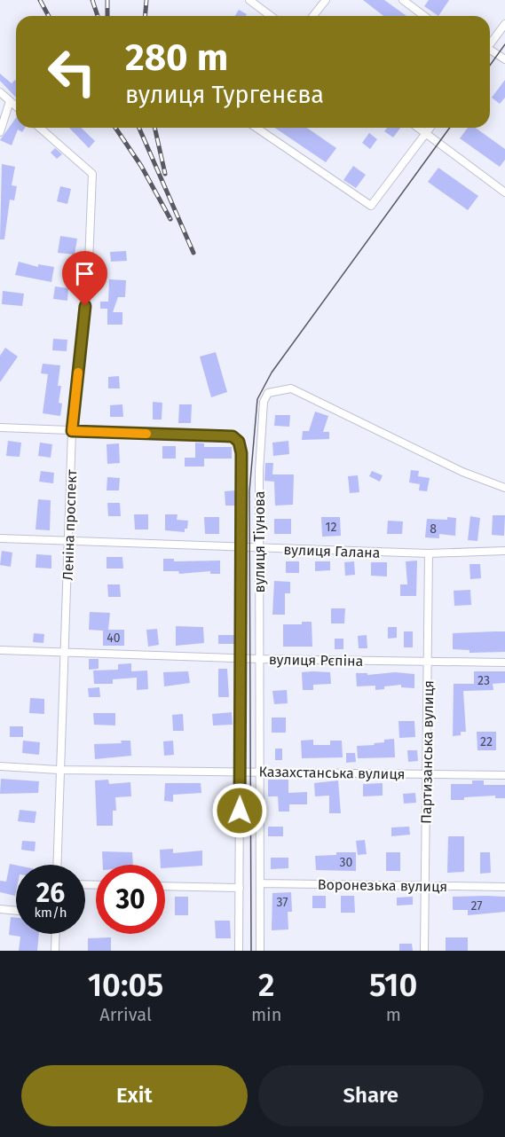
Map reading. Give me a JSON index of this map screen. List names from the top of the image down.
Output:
{
  "streets": {
    "street": [
      "Леніна проспект",
      "вулиця Тіунова",
      "вулиця Галана",
      "вулиця Рєпіна",
      "Партизанська вулиця",
      "Казахстанська вулиця",
      "Воронезька вулиця"
    ]
  },
  "crossings": [
    ["Леніна проспект", "вулиця Тіунова"],
    ["Леніна проспект", "вулиця Галана"],
    ["Леніна проспект", "вулиця Рєпіна"],
    ["Леніна проспект", "Казахстанська вулиця"],
    ["вулиця Тіунова", "вулиця Галана"],
    ["вулиця Тіунова", "вулиця Рєпіна"],
    ["вулиця Тіунова", "Казахстанська вулиця"],
    ["вулиця Тіунова", "Воронезька вулиця"],
    ["вулиця Галана", "Партизанська вулиця"],
    ["вулиця Рєпіна", "Партизанська вулиця"],
    ["Партизанська вулиця", "Казахстанська вулиця"],
    ["Партизанська вулиця", "Воронезька вулиця"]
  ],
  "house_numbers": [
    "12",
    "8",
    "40",
    "23",
    "22",
    "30",
    "37",
    "27"
  ],
  "page": {
    "turn": ["280 m", "вулиця Тургенєва"],
    "speed": "26 km/h",
    "limit": "30",
    "eta": [
      "10:05",
      "Arrival",
      "2",
      "min",
      "510",
      "m"
    ],
    "buttons": ["Exit", "Share"]
  }
}
